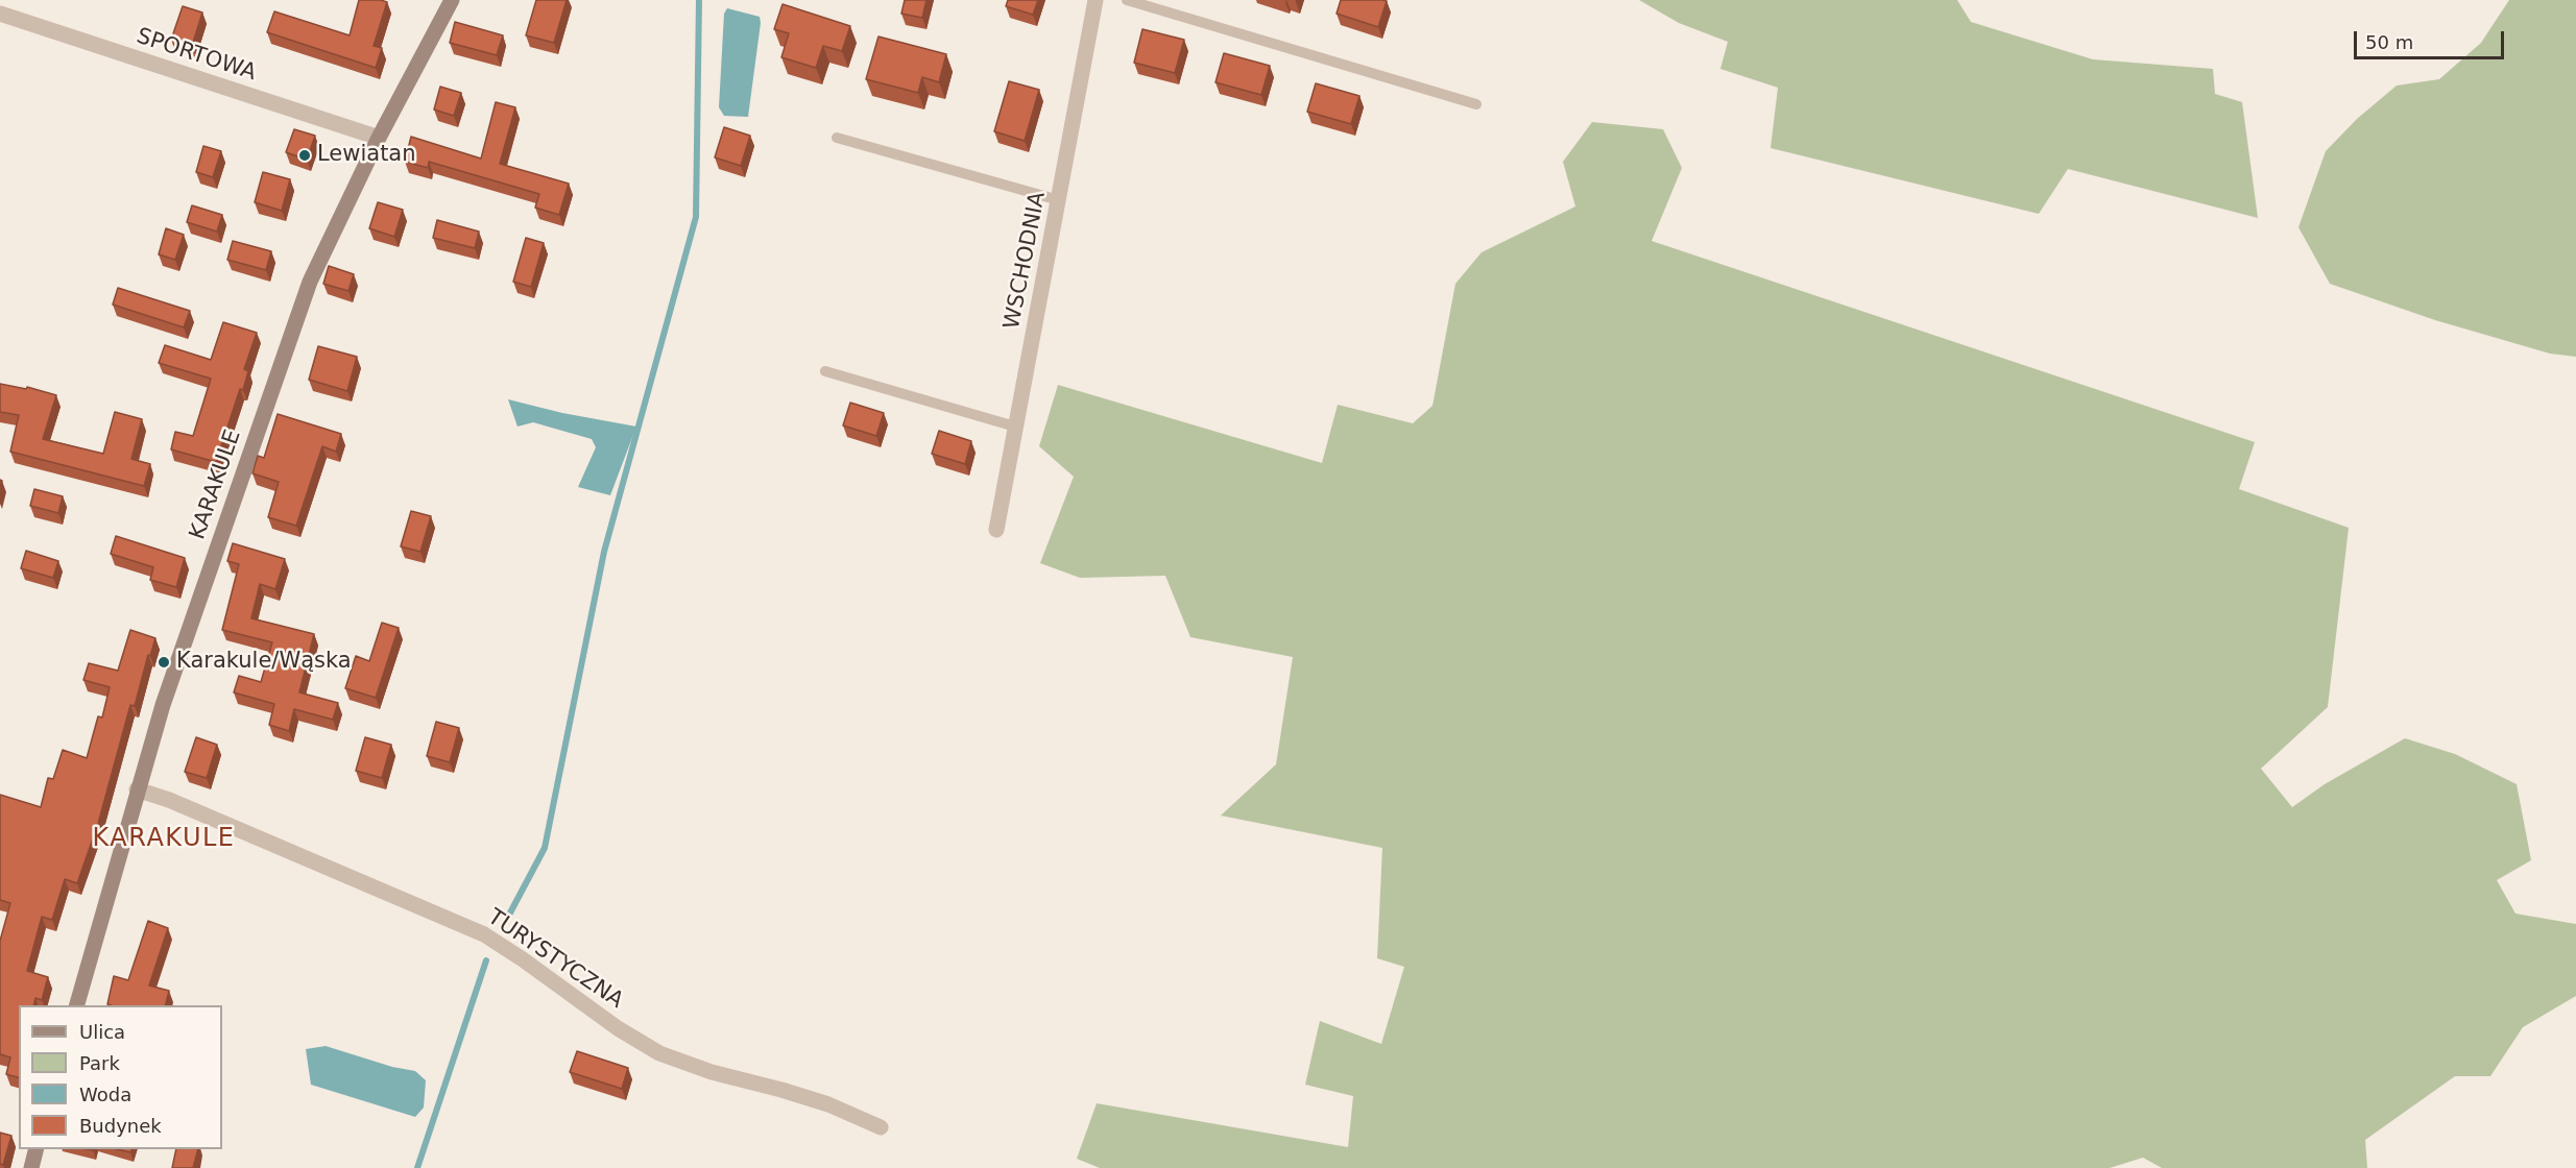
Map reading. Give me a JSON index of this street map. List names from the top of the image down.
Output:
{
  "streets": {
    "street": [
      "SPORTOWA",
      "WSCHODNIA",
      "KARAKULE",
      "TURYSTYCZNA"
    ]
  },
  "crossings": [
    ["SPORTOWA", "KARAKULE"],
    ["KARAKULE", "TURYSTYCZNA"]
  ],
  "districts": ["KARAKULE"],
  "places": ["Lewiatan", "Karakule/Wąska"],
  "legend": [
    "Ulica",
    "Park",
    "Woda",
    "Budynek"
  ],
  "scale_bar": "50 m"
}
